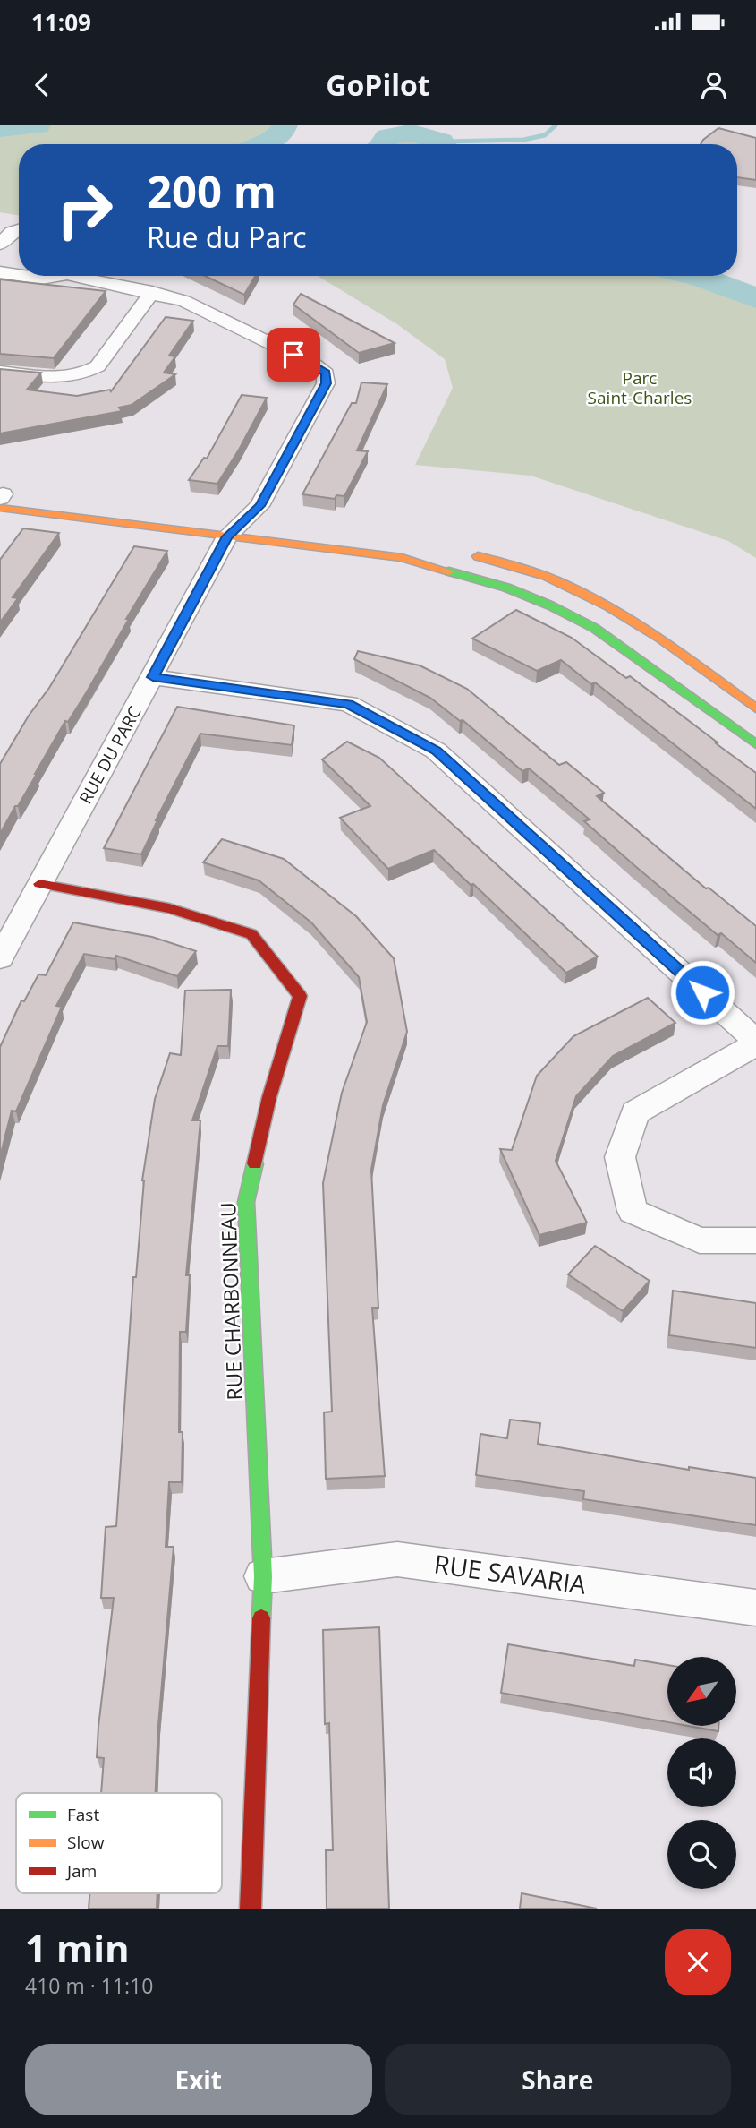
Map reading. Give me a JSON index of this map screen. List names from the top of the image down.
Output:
{
  "streets": {
    "street": ["RUE DU PARC", "RUE CHARBONNEAU", "RUE SAVARIA"]
  },
  "crossings": [
    ["RUE DU PARC", "RUE CHARBONNEAU"],
    ["RUE CHARBONNEAU", "RUE SAVARIA"]
  ],
  "parks": ["Parc Saint-Charles"],
  "legend": ["Fast", "Slow", "Jam"],
  "north": "bottom left",
  "page": {
    "status": "11:09",
    "header": "GoPilot",
    "turn": ["200 m", "Rue du Parc"],
    "heading": ["1 min", "410 m · 11:10"],
    "buttons": ["Exit", "Share"]
  }
}
